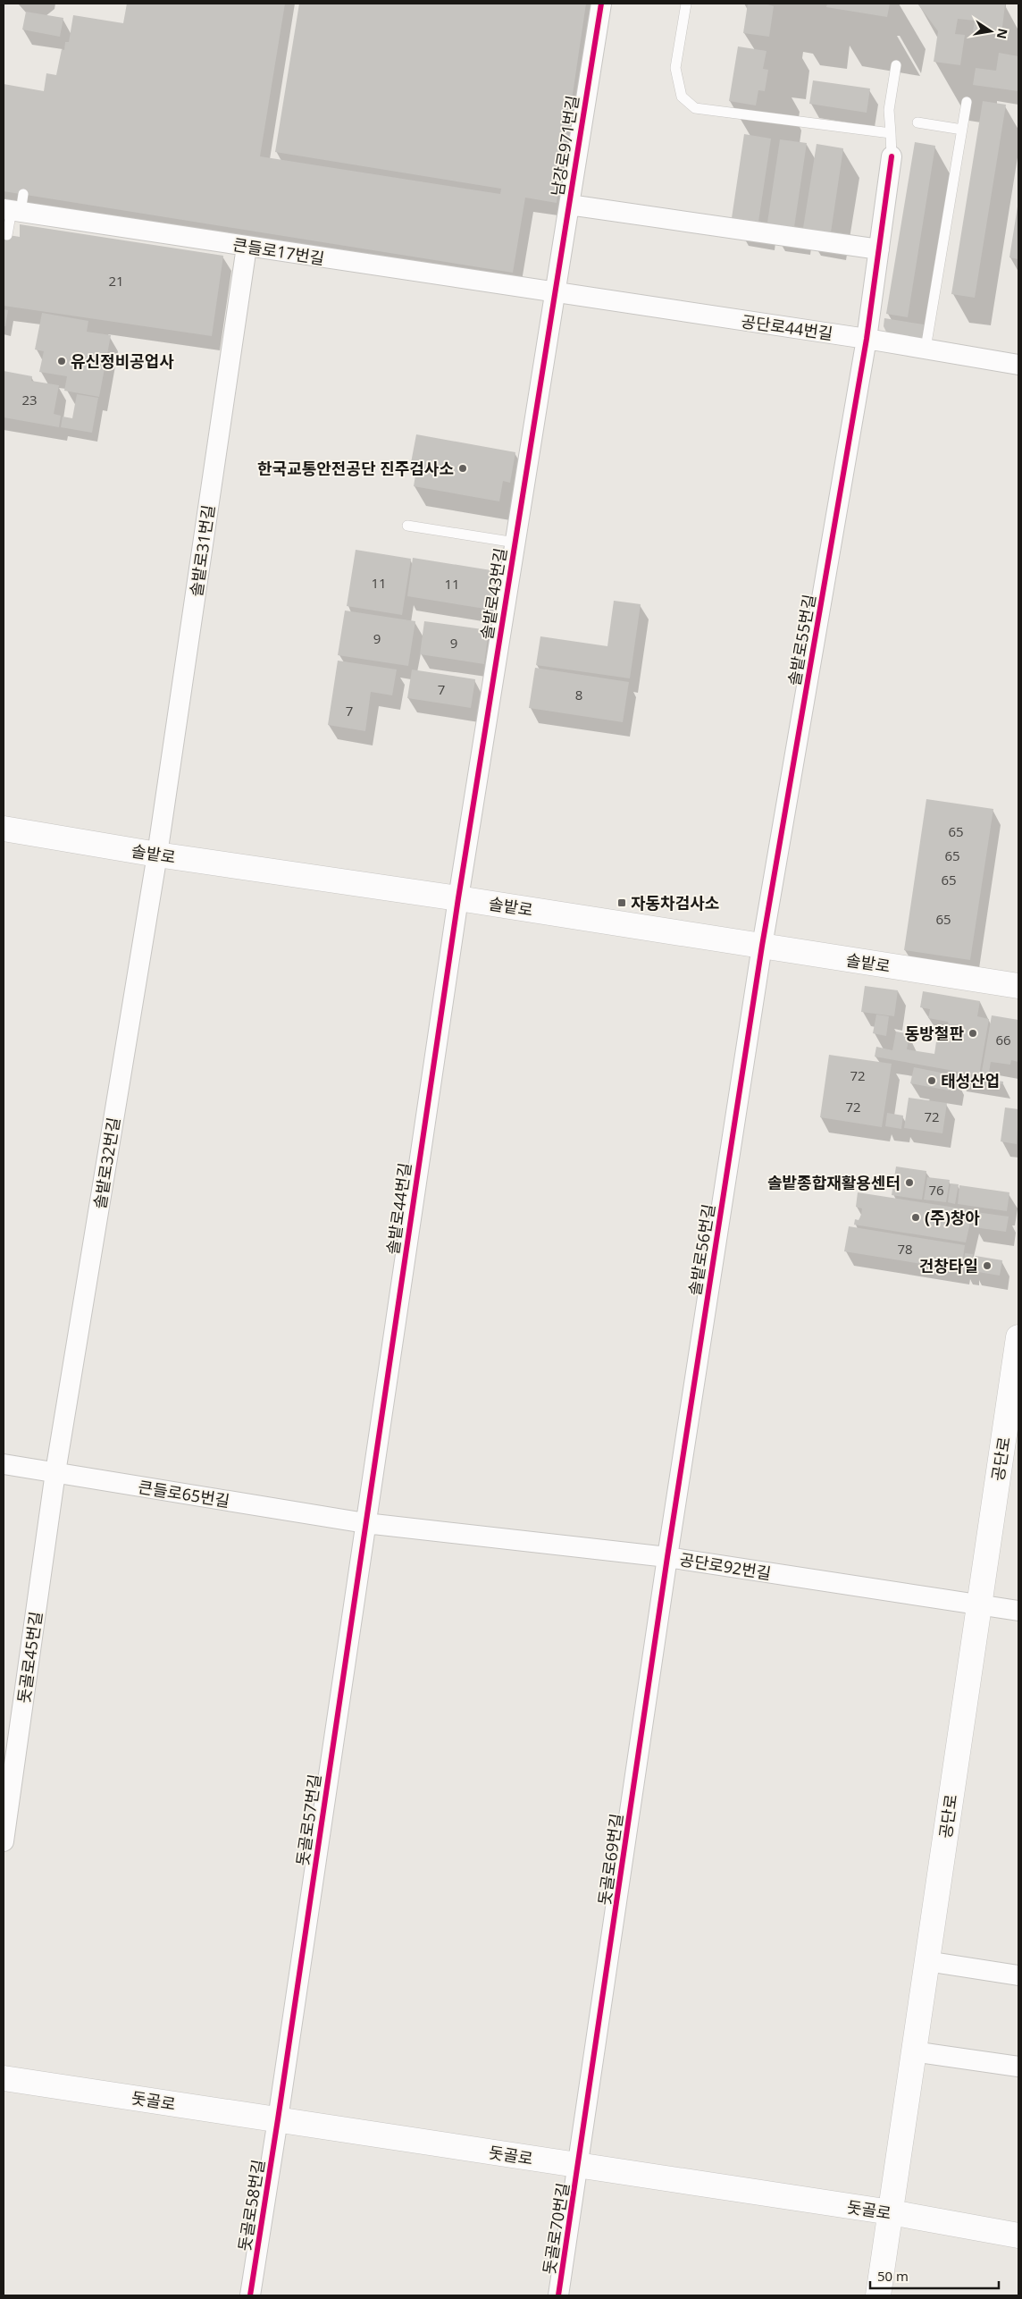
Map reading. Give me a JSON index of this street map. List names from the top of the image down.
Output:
{
  "streets": {
    "street": [
      "남강로971번길",
      "큰들로17번길",
      "공단로44번길",
      "솔밭로31번길",
      "솔밭로43번길",
      "솔밭로55번길",
      "솔밭로",
      "솔밭로32번길",
      "솔밭로44번길",
      "솔밭로56번길",
      "공단로",
      "큰들로65번길",
      "공단로92번길",
      "돗골로45번길",
      "돗골로57번길",
      "돗골로69번길",
      "돗골로",
      "돗골로58번길",
      "돗골로70번길"
    ]
  },
  "crossings": [
    ["남강로971번길", "큰들로17번길"],
    ["남강로971번길", "공단로44번길"],
    ["남강로971번길", "솔밭로43번길"],
    ["큰들로17번길", "공단로44번길"],
    ["큰들로17번길", "솔밭로31번길"],
    ["큰들로17번길", "솔밭로43번길"],
    ["공단로44번길", "솔밭로43번길"],
    ["공단로44번길", "솔밭로55번길"],
    ["솔밭로31번길", "솔밭로"],
    ["솔밭로31번길", "솔밭로32번길"],
    ["솔밭로43번길", "솔밭로"],
    ["솔밭로43번길", "솔밭로44번길"],
    ["솔밭로55번길", "솔밭로"],
    ["솔밭로55번길", "솔밭로56번길"],
    ["솔밭로", "솔밭로32번길"],
    ["솔밭로", "솔밭로44번길"],
    ["솔밭로", "솔밭로56번길"],
    ["솔밭로32번길", "큰들로65번길"],
    ["솔밭로32번길", "돗골로45번길"],
    ["솔밭로44번길", "큰들로65번길"],
    ["솔밭로44번길", "공단로92번길"],
    ["솔밭로44번길", "돗골로57번길"],
    ["솔밭로56번길", "공단로92번길"],
    ["솔밭로56번길", "돗골로69번길"],
    ["공단로", "공단로92번길"],
    ["공단로", "돗골로"],
    ["큰들로65번길", "공단로92번길"],
    ["큰들로65번길", "돗골로45번길"],
    ["큰들로65번길", "돗골로57번길"],
    ["공단로92번길", "돗골로57번길"],
    ["공단로92번길", "돗골로69번길"],
    ["돗골로57번길", "돗골로"],
    ["돗골로57번길", "돗골로58번길"],
    ["돗골로69번길", "돗골로"],
    ["돗골로69번길", "돗골로70번길"],
    ["돗골로", "돗골로58번길"],
    ["돗골로", "돗골로70번길"]
  ],
  "places": {
    "other": [
      "유신정비공업사",
      "한국교통안전공단 진주검사소",
      "동방철판",
      "태성산업",
      "솔밭종합재활용센터",
      "(주)창아",
      "건창타일"
    ],
    "transit": ["자동차검사소"]
  },
  "house_numbers": [
    "21",
    "23",
    "11",
    "11",
    "9",
    "9",
    "7",
    "8",
    "7",
    "65",
    "65",
    "65",
    "65",
    "66",
    "72",
    "72",
    "72",
    "76",
    "78"
  ],
  "scale_bar": "50 m",
  "north": "right"
}
